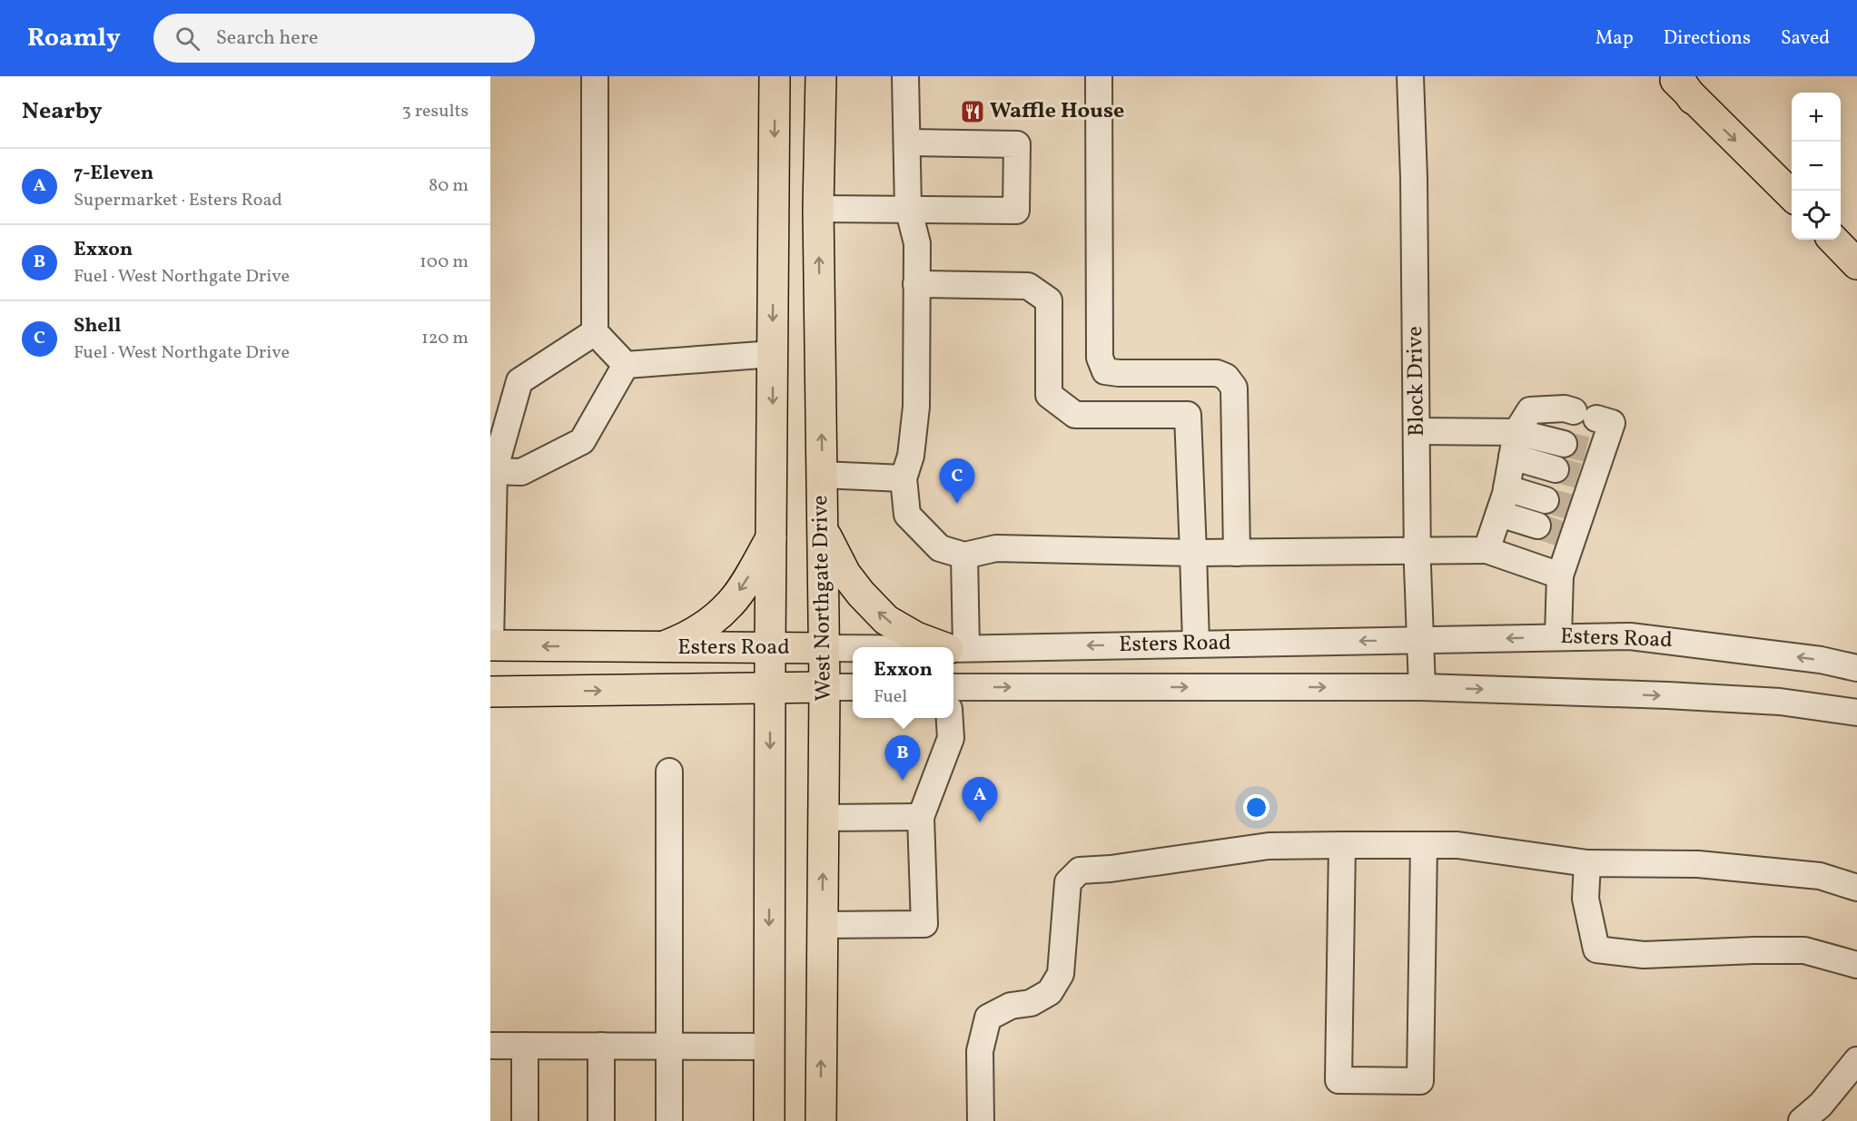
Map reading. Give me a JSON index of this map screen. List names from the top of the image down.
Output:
{
  "streets": {
    "main road": ["West Northgate Drive", "Esters Road"],
    "street": ["Block Drive"]
  },
  "crossings": [
    ["Block Drive", "Esters Road"],
    ["West Northgate Drive", "Esters Road"]
  ],
  "places": {
    "restaurant": ["Waffle House"]
  },
  "page": {
    "header": "Roamly",
    "search": "Search here",
    "nav": ["Map", "Directions", "Saved"],
    "heading": ["Nearby", "3 results"],
    "map_buttons": ["+", "−"],
    "list": [
      {
        "mark": "A",
        "name": "7-Eleven",
        "note": "Supermarket · Esters Road",
        "value": "80 m"
      },
      {
        "mark": "B",
        "name": "Exxon",
        "note": "Fuel · West Northgate Drive",
        "value": "100 m"
      },
      {
        "mark": "C",
        "name": "Shell",
        "note": "Fuel · West Northgate Drive",
        "value": "120 m"
      }
    ],
    "pins": ["C", "B", "A"],
    "popup": ["Exxon", "Fuel"]
  }
}
